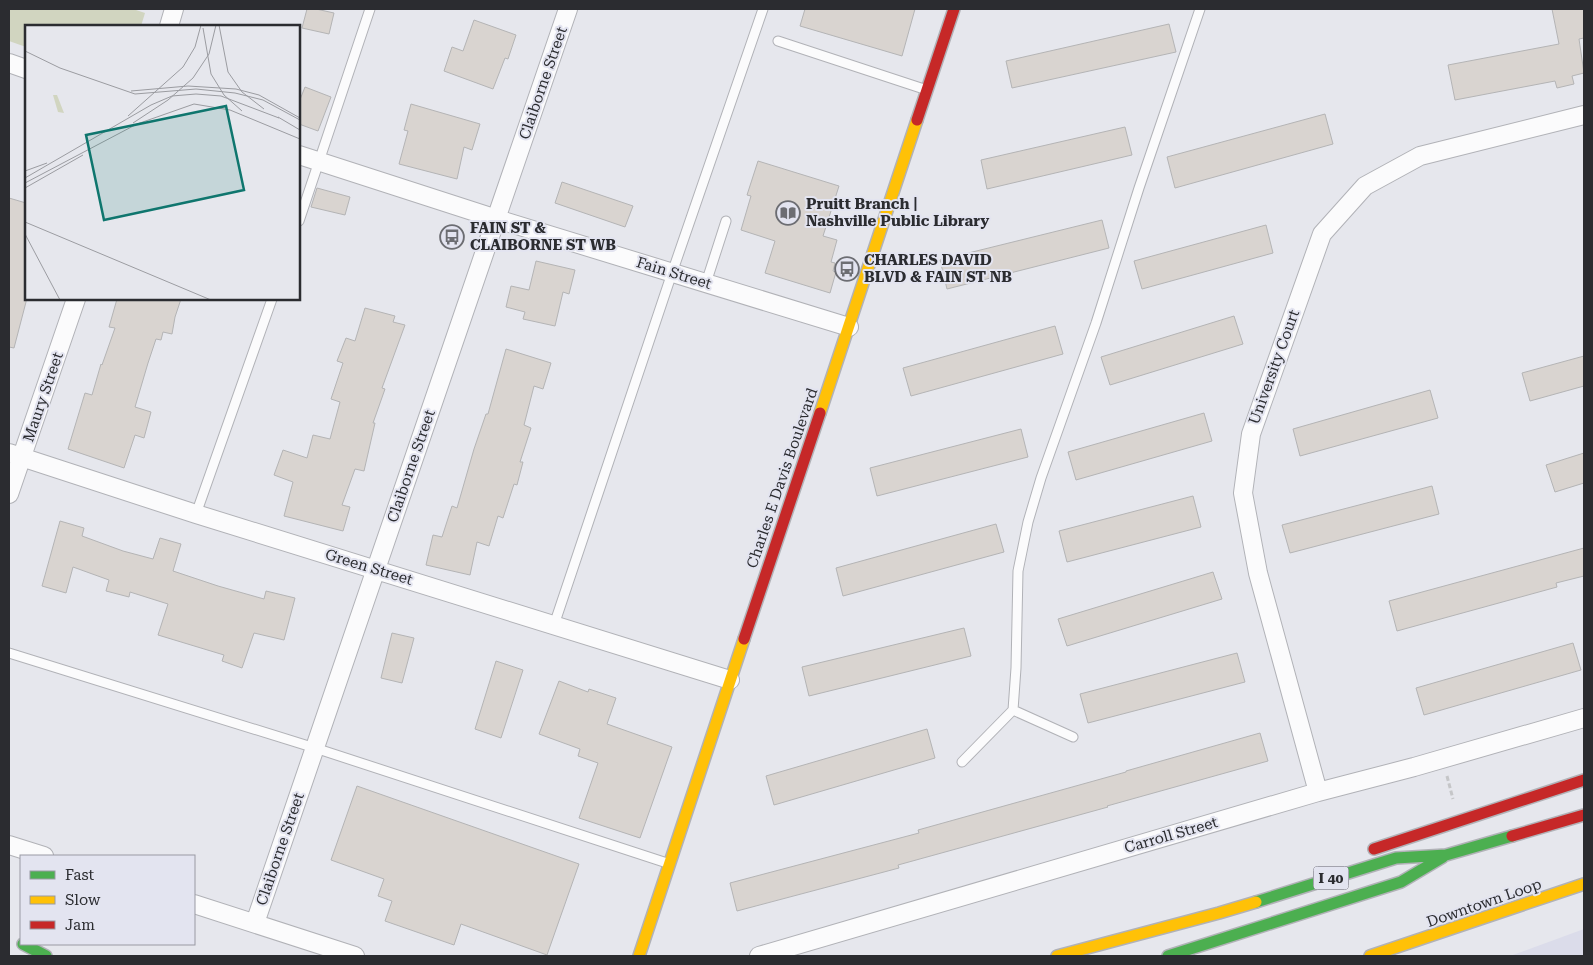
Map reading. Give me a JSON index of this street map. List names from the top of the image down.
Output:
{
  "streets": {
    "main road": ["Charles E Davis Boulevard", "I 40", "Downtown Loop"],
    "street": [
      "Claiborne Street",
      "Fain Street",
      "University Court",
      "Maury Street",
      "Green Street",
      "Carroll Street"
    ]
  },
  "crossings": [
    ["Claiborne Street", "Fain Street"],
    ["Claiborne Street", "Green Street"],
    ["Fain Street", "Charles E Davis Boulevard"],
    ["University Court", "Carroll Street"],
    ["Maury Street", "Green Street"],
    ["Charles E Davis Boulevard", "Green Street"]
  ],
  "places": {
    "library": ["Pruitt Branch | Nashville Public Library"],
    "bus stop": ["FAIN ST & CLAIBORNE ST WB", "CHARLES DAVID BLVD & FAIN ST NB"]
  },
  "legend": ["Fast", "Slow", "Jam"]
}
